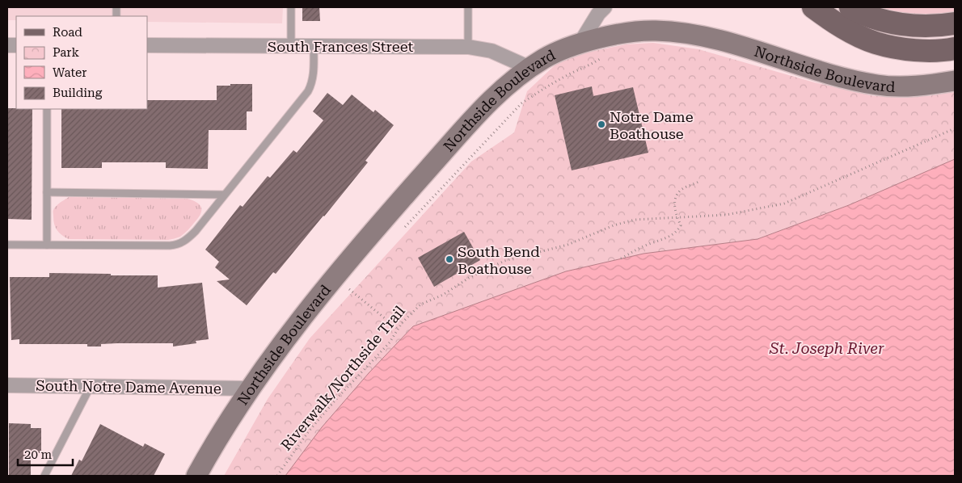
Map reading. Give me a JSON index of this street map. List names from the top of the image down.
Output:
{
  "streets": {
    "street": ["South Frances Street", "Northside Boulevard", "South Notre Dame Avenue"],
    "path": ["Riverwalk/Northside Trail"]
  },
  "crossings": [
    ["South Frances Street", "Northside Boulevard"],
    ["Northside Boulevard", "South Notre Dame Avenue"]
  ],
  "water": ["St. Joseph River"],
  "places": ["Notre Dame Boathouse", "South Bend Boathouse"],
  "legend": [
    "Road",
    "Park",
    "Water",
    "Building"
  ],
  "scale_bar": "20 m"
}
